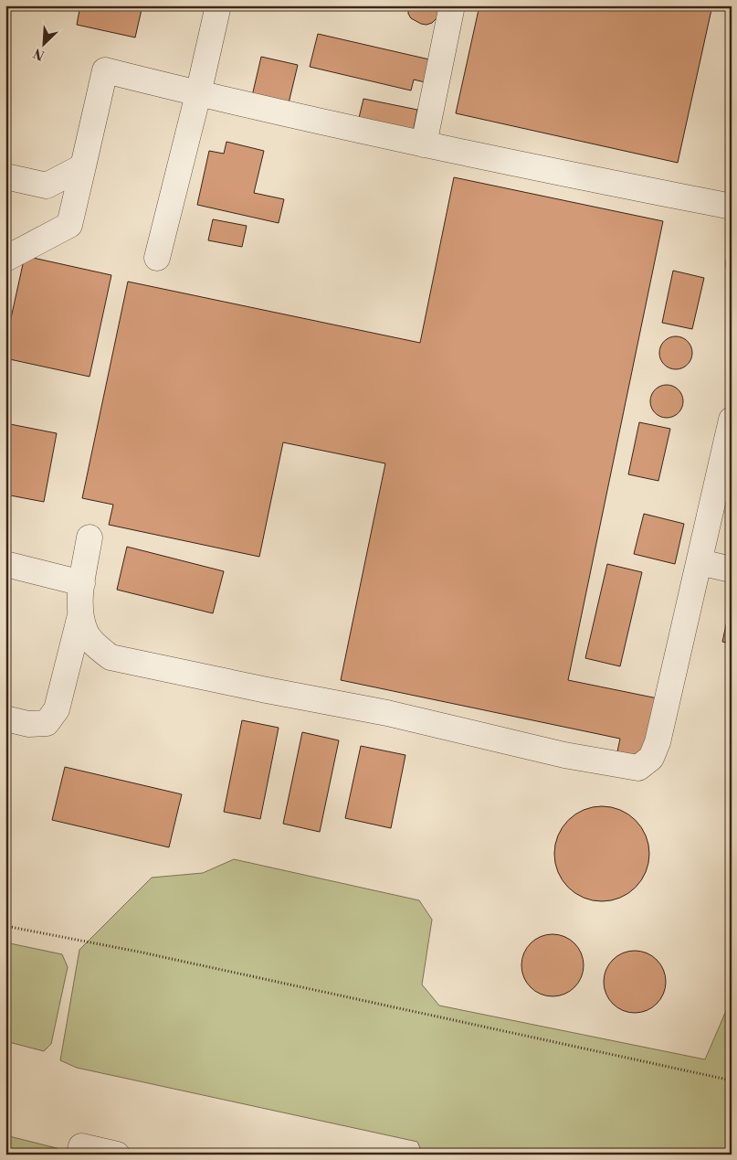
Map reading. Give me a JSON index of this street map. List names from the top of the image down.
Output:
{
  "north": "bottom left"
}
